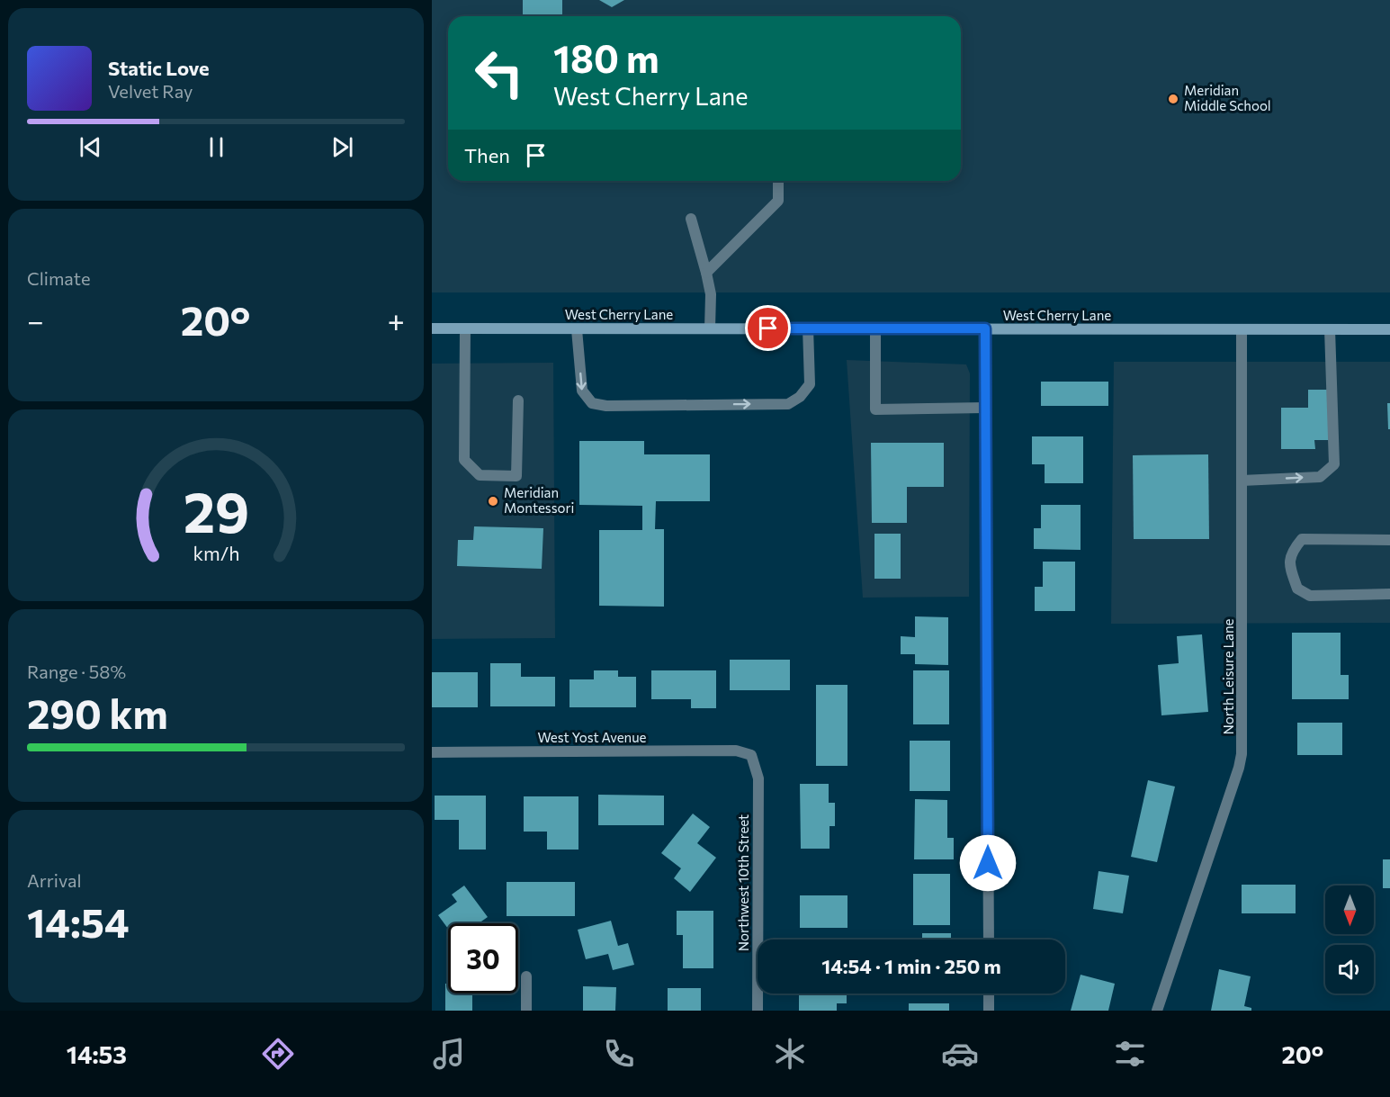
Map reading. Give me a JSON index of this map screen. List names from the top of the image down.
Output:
{
  "streets": {
    "main road": ["West Cherry Lane"],
    "street": ["North Leisure Lane", "West Yost Avenue", "Northwest 10th Street"]
  },
  "crossings": [
    ["West Cherry Lane", "North Leisure Lane"],
    ["West Yost Avenue", "Northwest 10th Street"]
  ],
  "places": ["Meridian Middle School", "Meridian Montessori"],
  "north": "bottom",
  "page": {
    "turn": ["180 m", "West Cherry Lane"],
    "song": ["Static Love", "Velvet Ray"],
    "then": "Then",
    "tile": [
      "Climate",
      ["Range · 58%", "290 km"],
      ["Arrival", "14:54"]
    ],
    "heat": ["−", "20°", "+"],
    "limit": "30",
    "trip": "14:54 · 1 min · 250 m",
    "tabs": ["14:53", "20°"],
    "gauge": ["29", "km/h"]
  }
}
